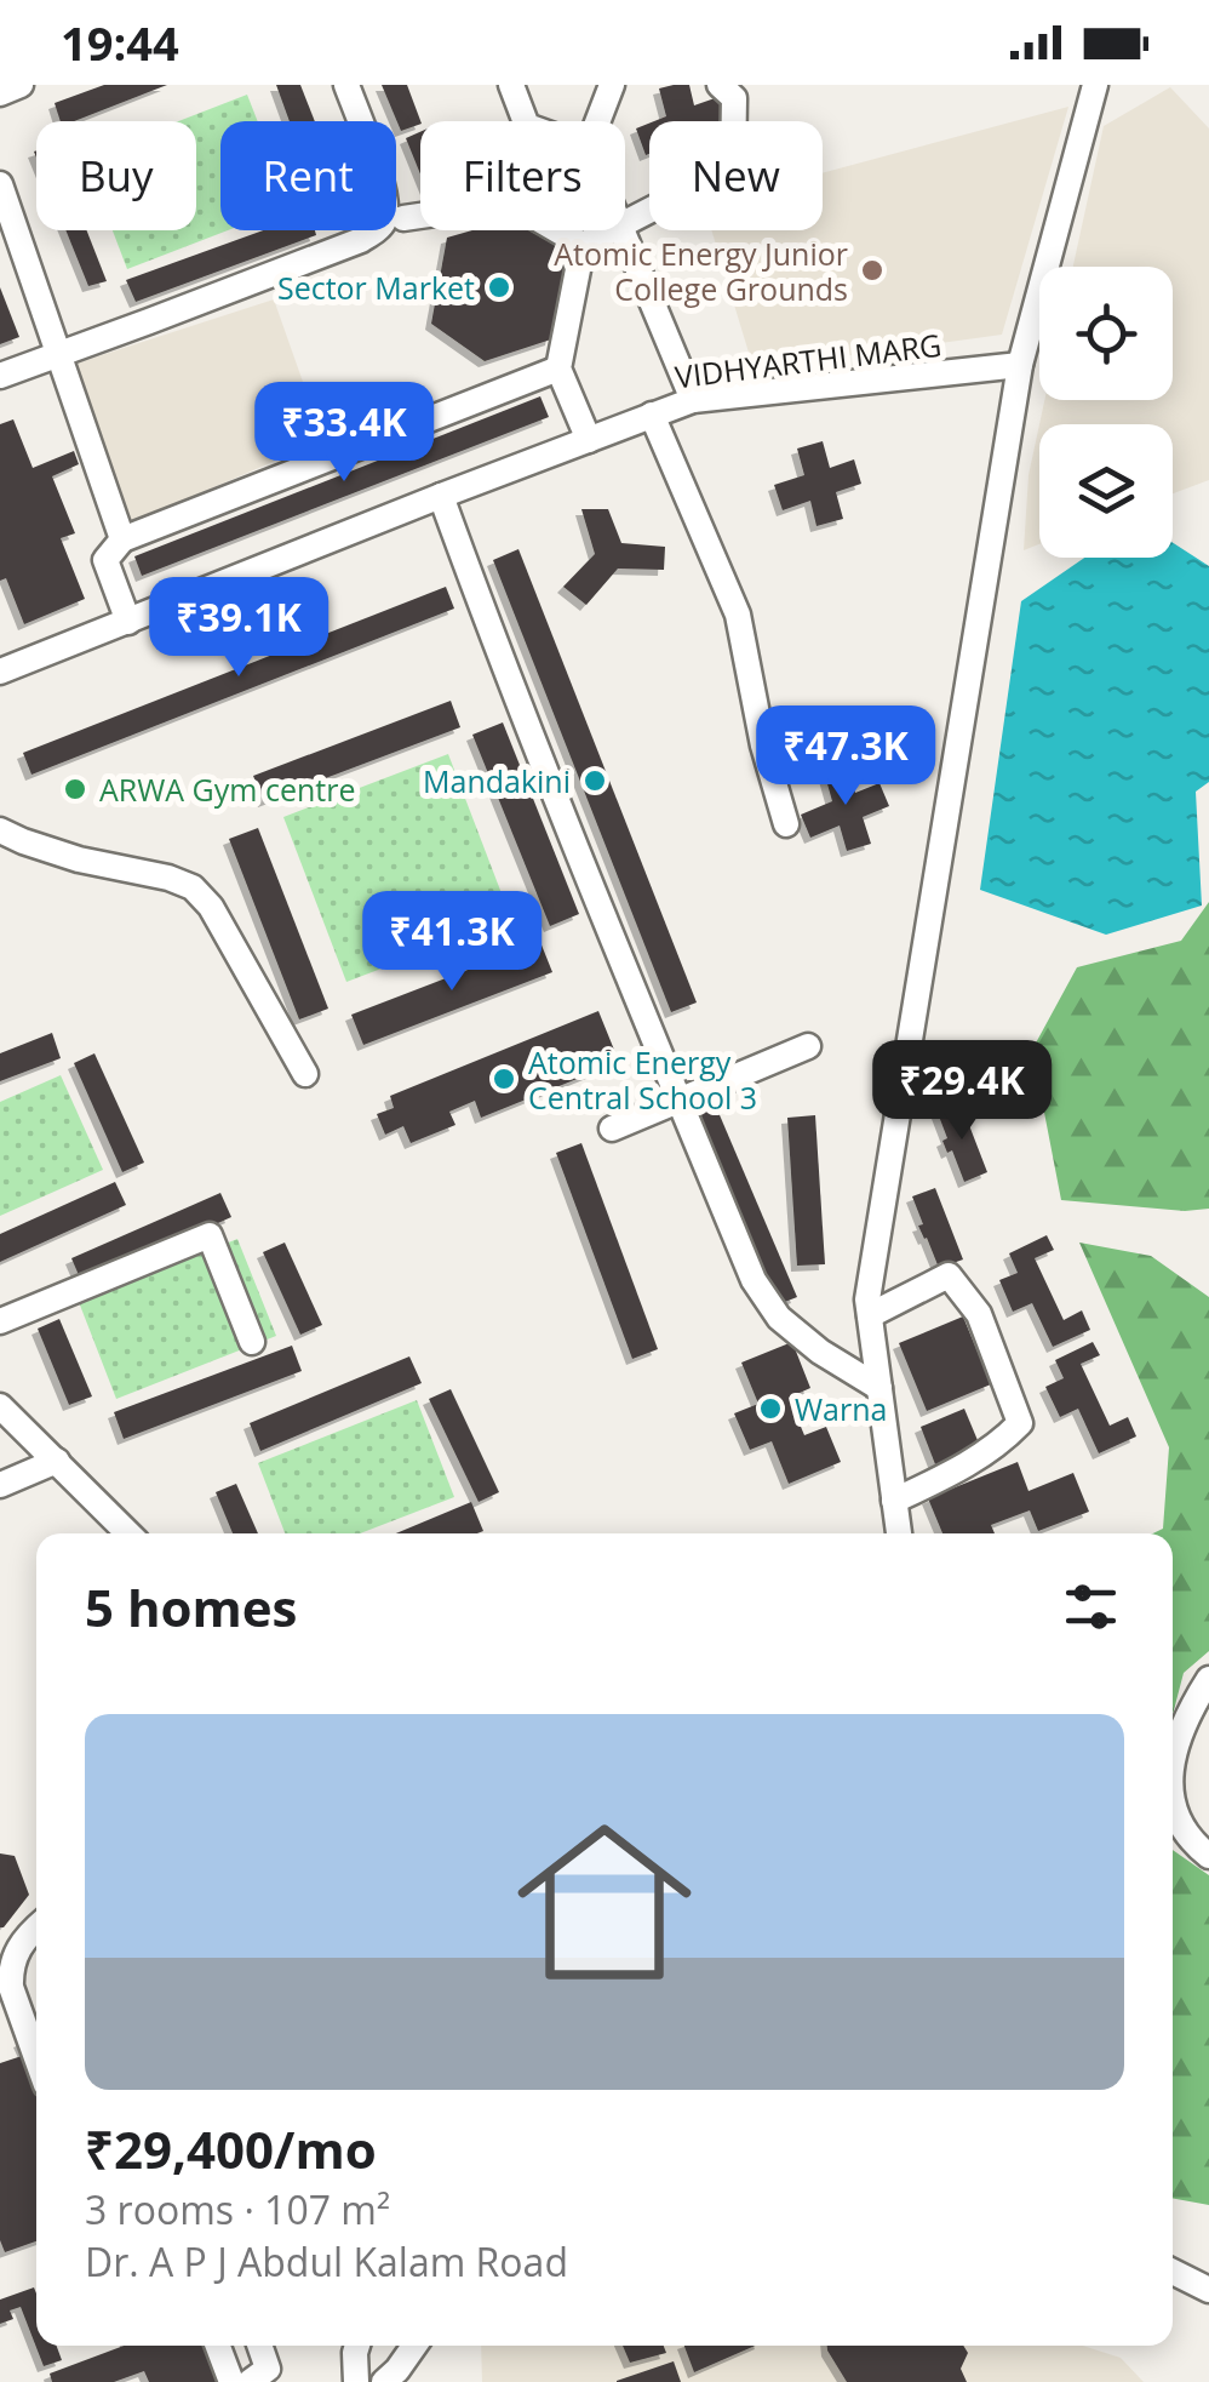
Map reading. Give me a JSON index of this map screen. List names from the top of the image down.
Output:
{
  "streets": {
    "street": ["VIDHYARTHI MARG"]
  },
  "places": [
    "Atomic Energy Junior College Grounds",
    "Sector Market",
    "Mandakini",
    "ARWA Gym centre",
    "Atomic Energy Central School 3",
    "Warna"
  ],
  "page": {
    "status": "19:44",
    "chip": [
      "Buy",
      "Rent",
      "Filters",
      "New"
    ],
    "price": [
      "₹33.4K",
      "₹39.1K",
      "₹47.3K",
      "₹41.3K",
      "₹29.4K"
    ],
    "heading": "5 homes",
    "list": [
      {
        "name": "₹29,400/mo",
        "note": "3 rooms · 107 m² · Dr. A P J Abdul Kalam Road"
      }
    ]
  }
}
